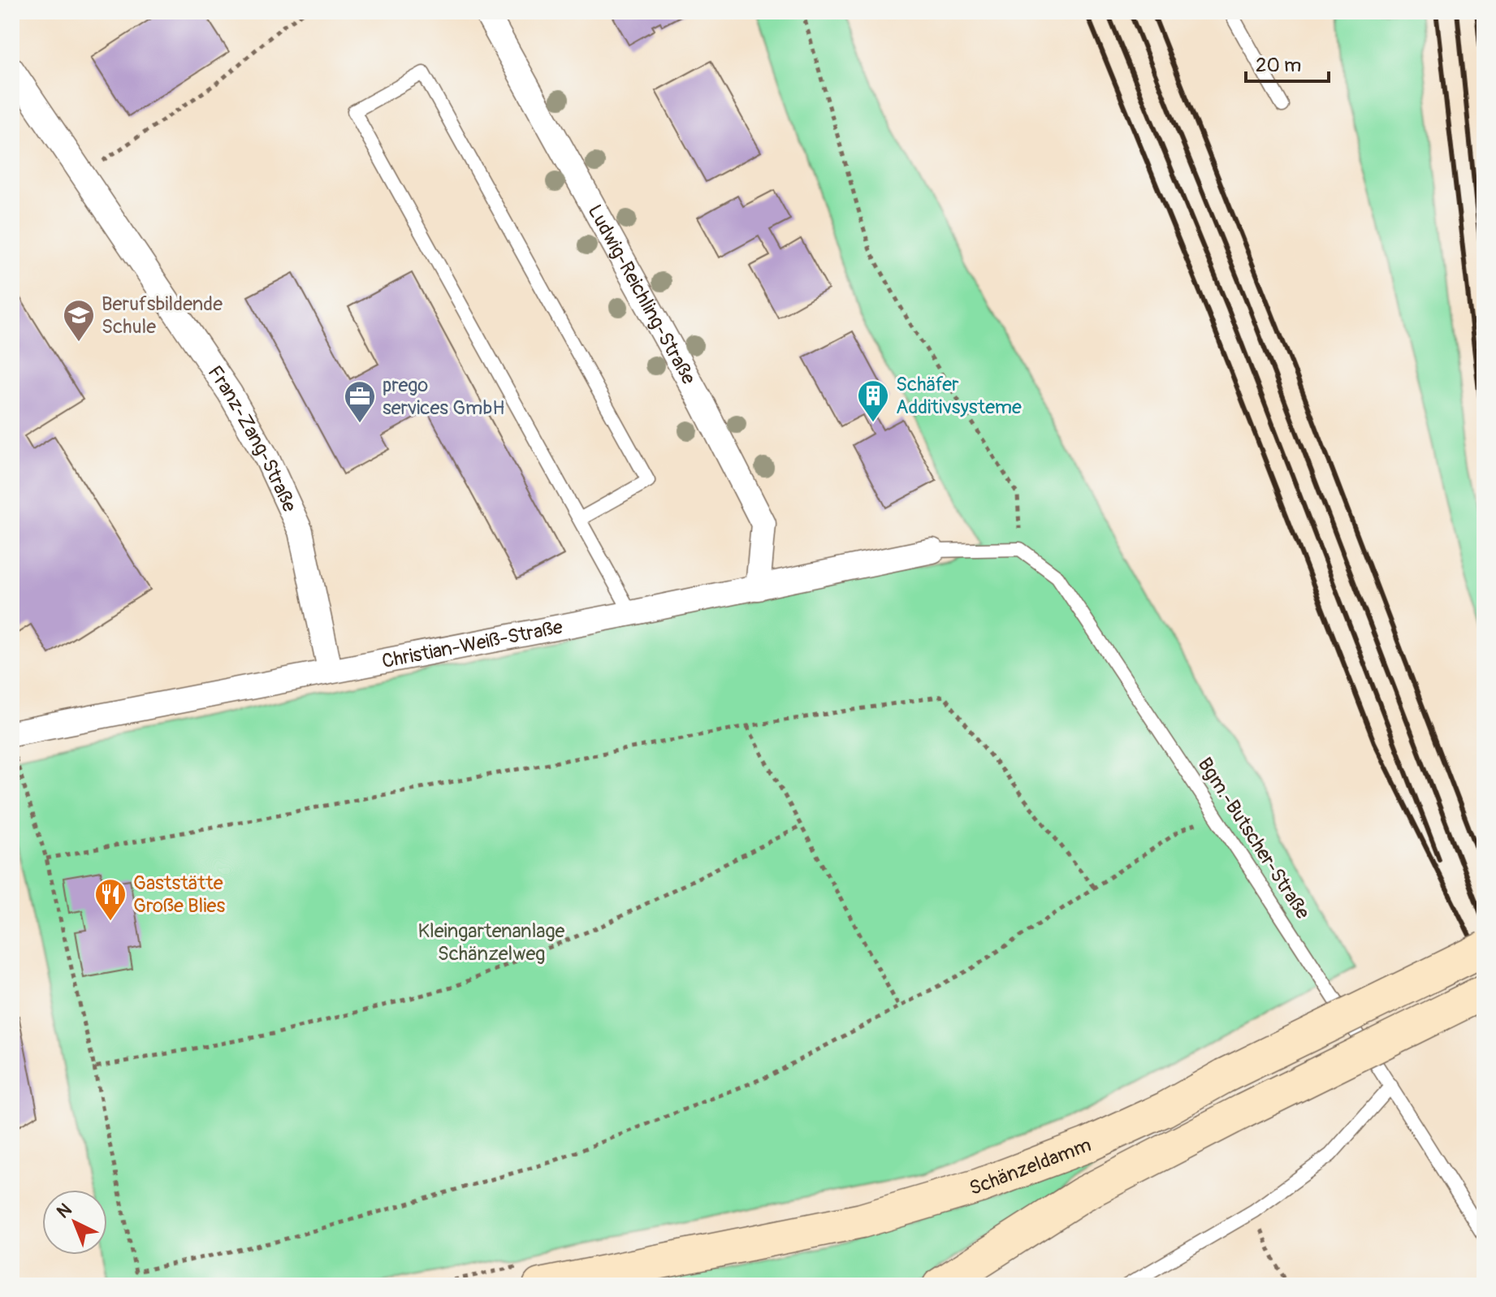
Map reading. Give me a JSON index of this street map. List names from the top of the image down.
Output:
{
  "streets": {
    "main road": ["Schänzeldamm"],
    "street": ["Ludwig-Reichling-Straße", "Franz-Zang-Straße", "Christian-Weiß-Straße"],
    "lane": ["Bgm.-Butscher-Straße"]
  },
  "crossings": [
    ["Ludwig-Reichling-Straße", "Christian-Weiß-Straße"],
    ["Franz-Zang-Straße", "Christian-Weiß-Straße"]
  ],
  "parks": ["Kleingartenanlage Schänzelweg"],
  "places": {
    "school or university": ["Berufsbildende Schule"],
    "building": ["Schäfer Additivsysteme"],
    "office": ["prego services GmbH"],
    "restaurant": ["Gaststätte Große Blies"]
  },
  "scale_bar": "20 m",
  "north": "top left"
}
